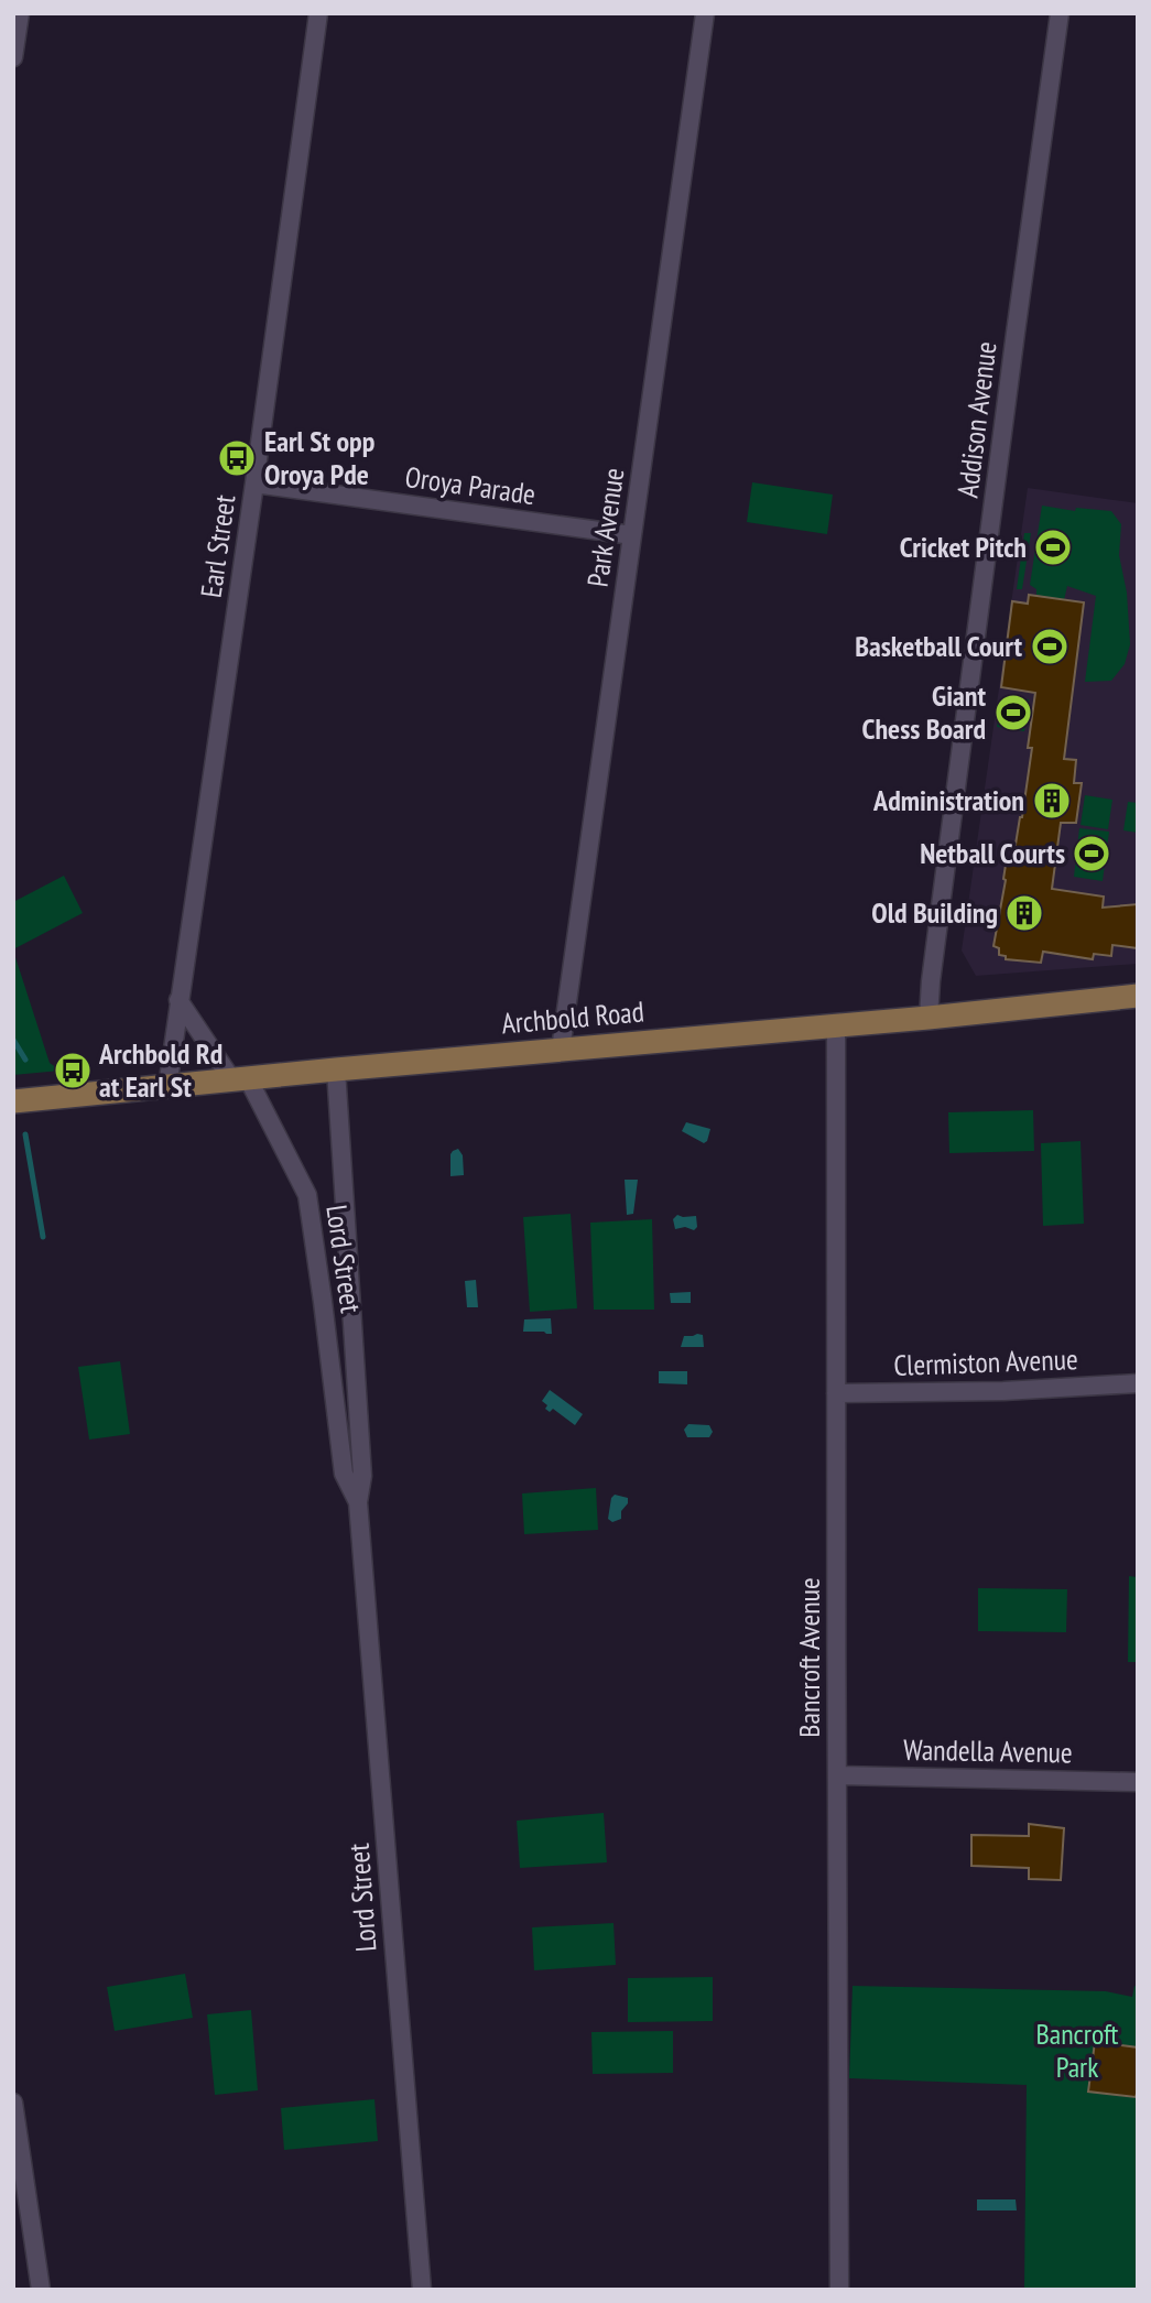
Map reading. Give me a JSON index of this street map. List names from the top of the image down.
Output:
{
  "streets": {
    "main road": ["Archbold Road"],
    "street": [
      "Addison Avenue",
      "Oroya Parade",
      "Park Avenue",
      "Earl Street",
      "Lord Street",
      "Clermiston Avenue",
      "Bancroft Avenue",
      "Wandella Avenue"
    ]
  },
  "crossings": [
    ["Addison Avenue", "Archbold Road"],
    ["Oroya Parade", "Park Avenue"],
    ["Oroya Parade", "Earl Street"],
    ["Park Avenue", "Archbold Road"],
    ["Earl Street", "Archbold Road"],
    ["Earl Street", "Lord Street"],
    ["Archbold Road", "Lord Street"],
    ["Archbold Road", "Bancroft Avenue"],
    ["Clermiston Avenue", "Bancroft Avenue"],
    ["Bancroft Avenue", "Wandella Avenue"]
  ],
  "parks": ["Bancroft Park"],
  "places": {
    "bus stop": ["Earl St opp Oroya Pde", "Archbold Rd at Earl St"],
    "sports": [
      "Cricket Pitch",
      "Basketball Court",
      "Giant Chess Board",
      "Netball Courts"
    ],
    "building": ["Administration", "Old Building"]
  }
}
